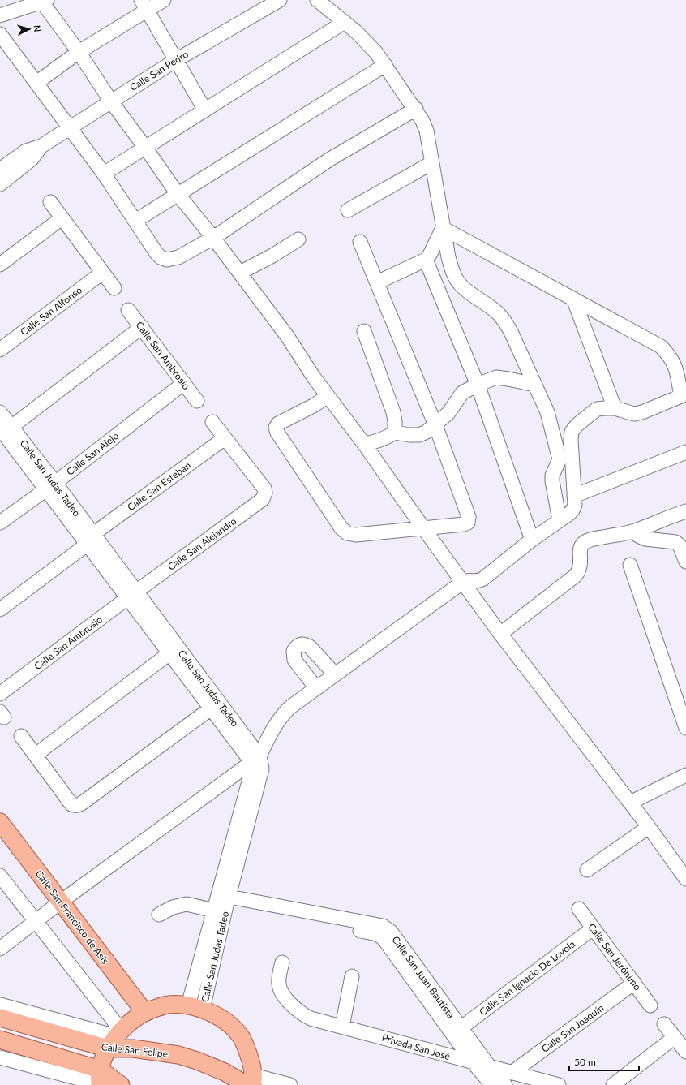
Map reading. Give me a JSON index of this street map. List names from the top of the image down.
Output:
{
  "streets": {
    "main road": ["Calle San Francisco de Asís", "Calle San Felipe"],
    "street": [
      "Calle San Pedro",
      "Calle San Alfonso",
      "Calle San Ambrosio",
      "Calle San Alejo",
      "Calle San Judas Tadeo",
      "Calle San Esteban",
      "Calle San Alejandro",
      "Calle San Jerónimo",
      "Calle San Juan Bautista",
      "Calle San Ignacio De Loyola",
      "Calle San Joaquín",
      "Privada San José"
    ]
  },
  "crossings": [
    ["Calle San Ambrosio", "Calle San Alejo"],
    ["Calle San Ambrosio", "Calle San Judas Tadeo"],
    ["Calle San Ambrosio", "Calle San Alejandro"],
    ["Calle San Alejo", "Calle San Judas Tadeo"],
    ["Calle San Judas Tadeo", "Calle San Esteban"],
    ["Calle San Judas Tadeo", "Calle San Alejandro"],
    ["Calle San Judas Tadeo", "Calle San Juan Bautista"],
    ["Calle San Esteban", "Calle San Alejandro"],
    ["Calle San Jerónimo", "Calle San Ignacio De Loyola"],
    ["Calle San Jerónimo", "Calle San Joaquín"],
    ["Calle San Juan Bautista", "Calle San Ignacio De Loyola"],
    ["Calle San Juan Bautista", "Privada San José"],
    ["Calle San Joaquín", "Privada San José"]
  ],
  "scale_bar": "50 m",
  "north": "right"
}
